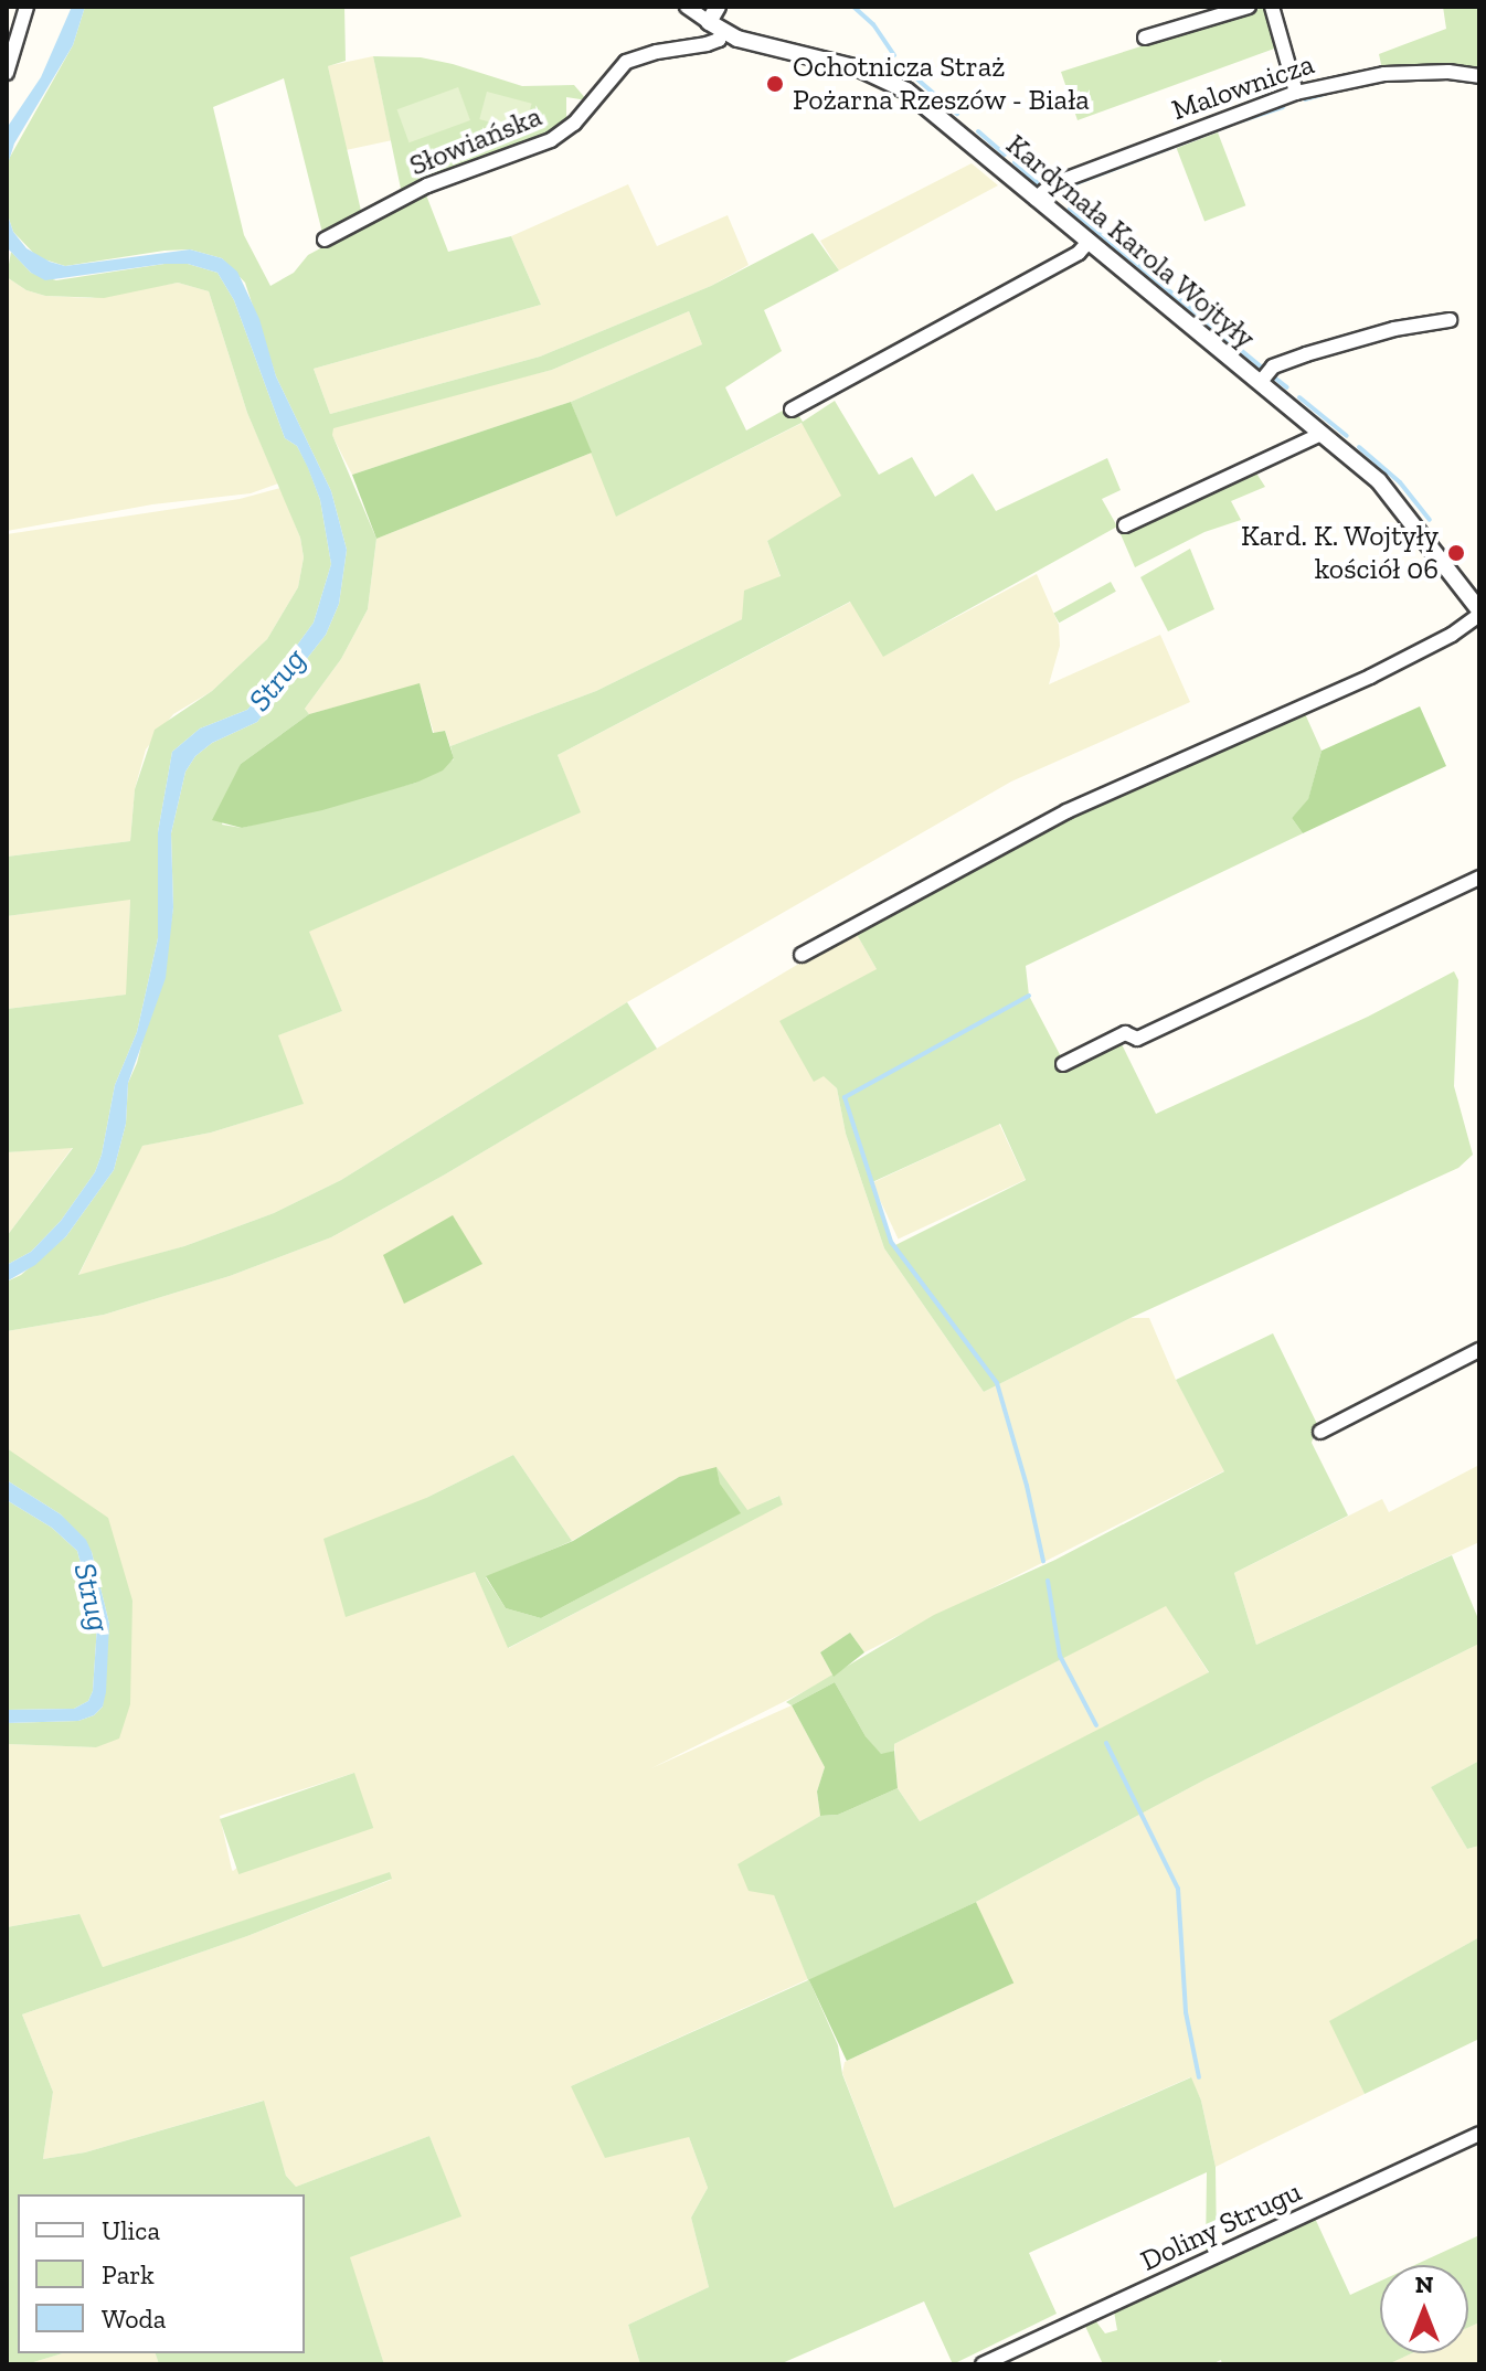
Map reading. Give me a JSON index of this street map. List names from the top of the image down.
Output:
{
  "streets": {
    "street": [
      "Malownicza",
      "Słowiańska",
      "Kardynała Karola Wojtyły",
      "Doliny Strugu"
    ]
  },
  "crossings": [
    ["Malownicza", "Kardynała Karola Wojtyły"],
    ["Słowiańska", "Kardynała Karola Wojtyły"]
  ],
  "water": ["Strug"],
  "places": ["Ochotnicza Straż Pożarna Rzeszów - Biała", "Kard. K. Wojtyły kościół 06"],
  "legend": ["Ulica", "Park", "Woda"],
  "north": "top"
}
